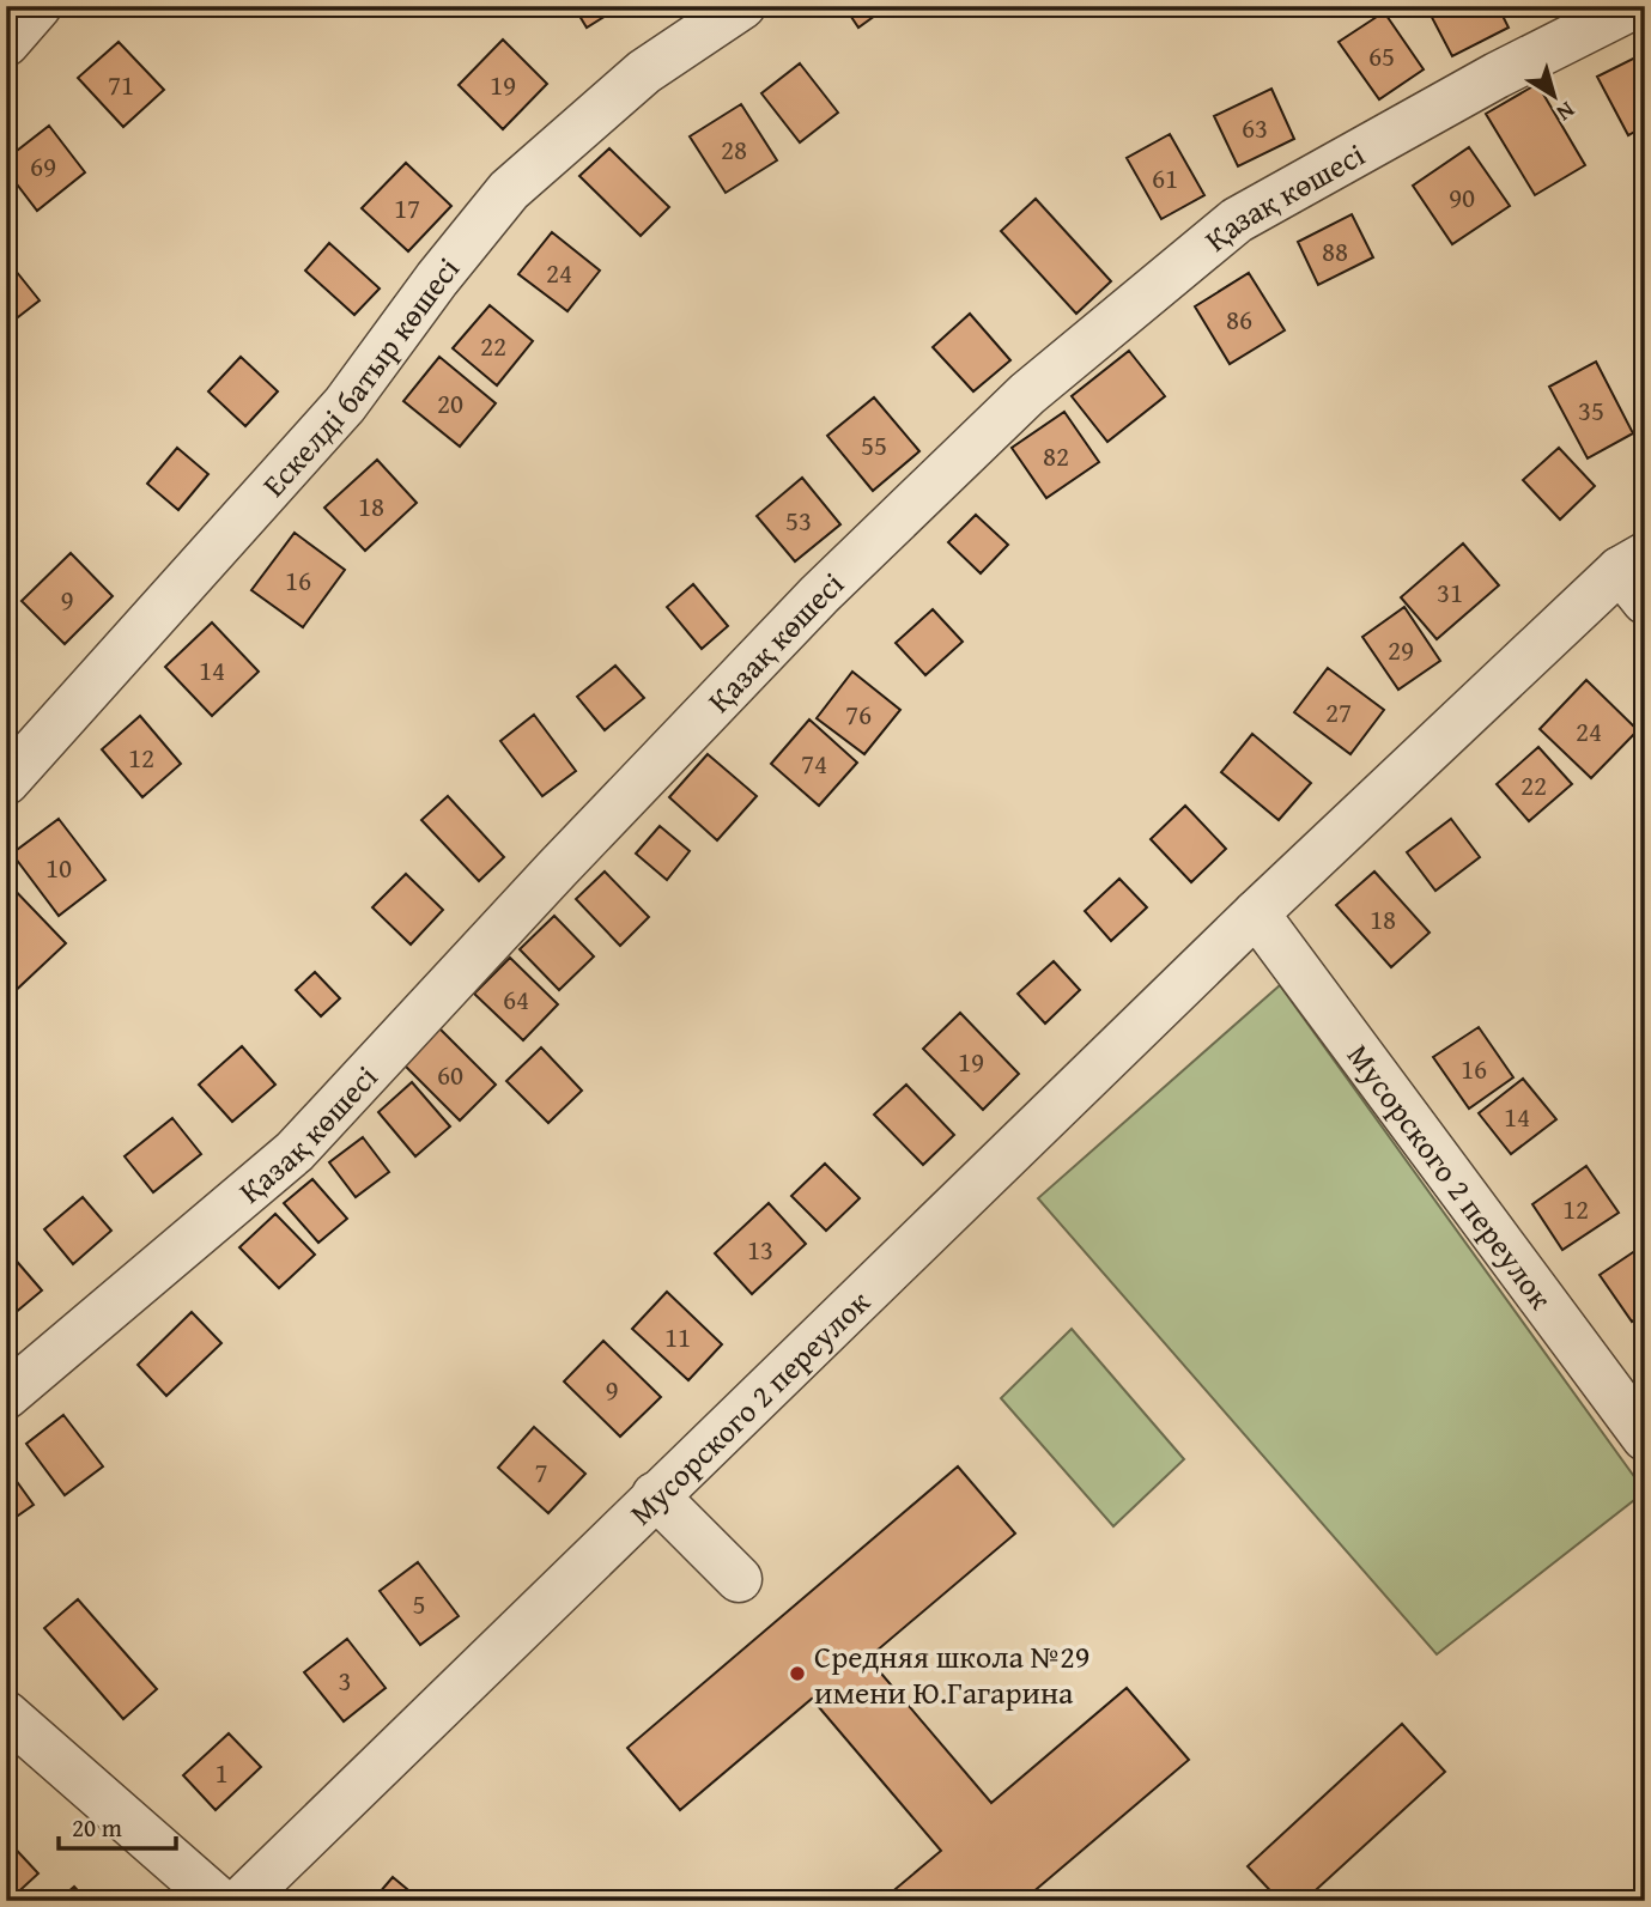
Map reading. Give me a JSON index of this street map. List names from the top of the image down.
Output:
{
  "streets": {
    "street": ["Қазақ көшесі", "Ескелді батыр көшесі", "Мусорского 2 переулок"]
  },
  "places": ["Средняя школа №29 имени Ю.Гагарина"],
  "house_numbers": [
    "65",
    "71",
    "19",
    "63",
    "28",
    "69",
    "61",
    "90",
    "17",
    "88",
    "24",
    "86",
    "22",
    "20",
    "35",
    "55",
    "82",
    "18",
    "53",
    "16",
    "31",
    "9",
    "29",
    "14",
    "27",
    "76",
    "24",
    "12",
    "74",
    "22",
    "10",
    "18",
    "64",
    "19",
    "16",
    "60",
    "14",
    "12",
    "13",
    "11",
    "9",
    "7",
    "5",
    "3",
    "1"
  ],
  "scale_bar": "20 m",
  "north": "bottom right"
}
